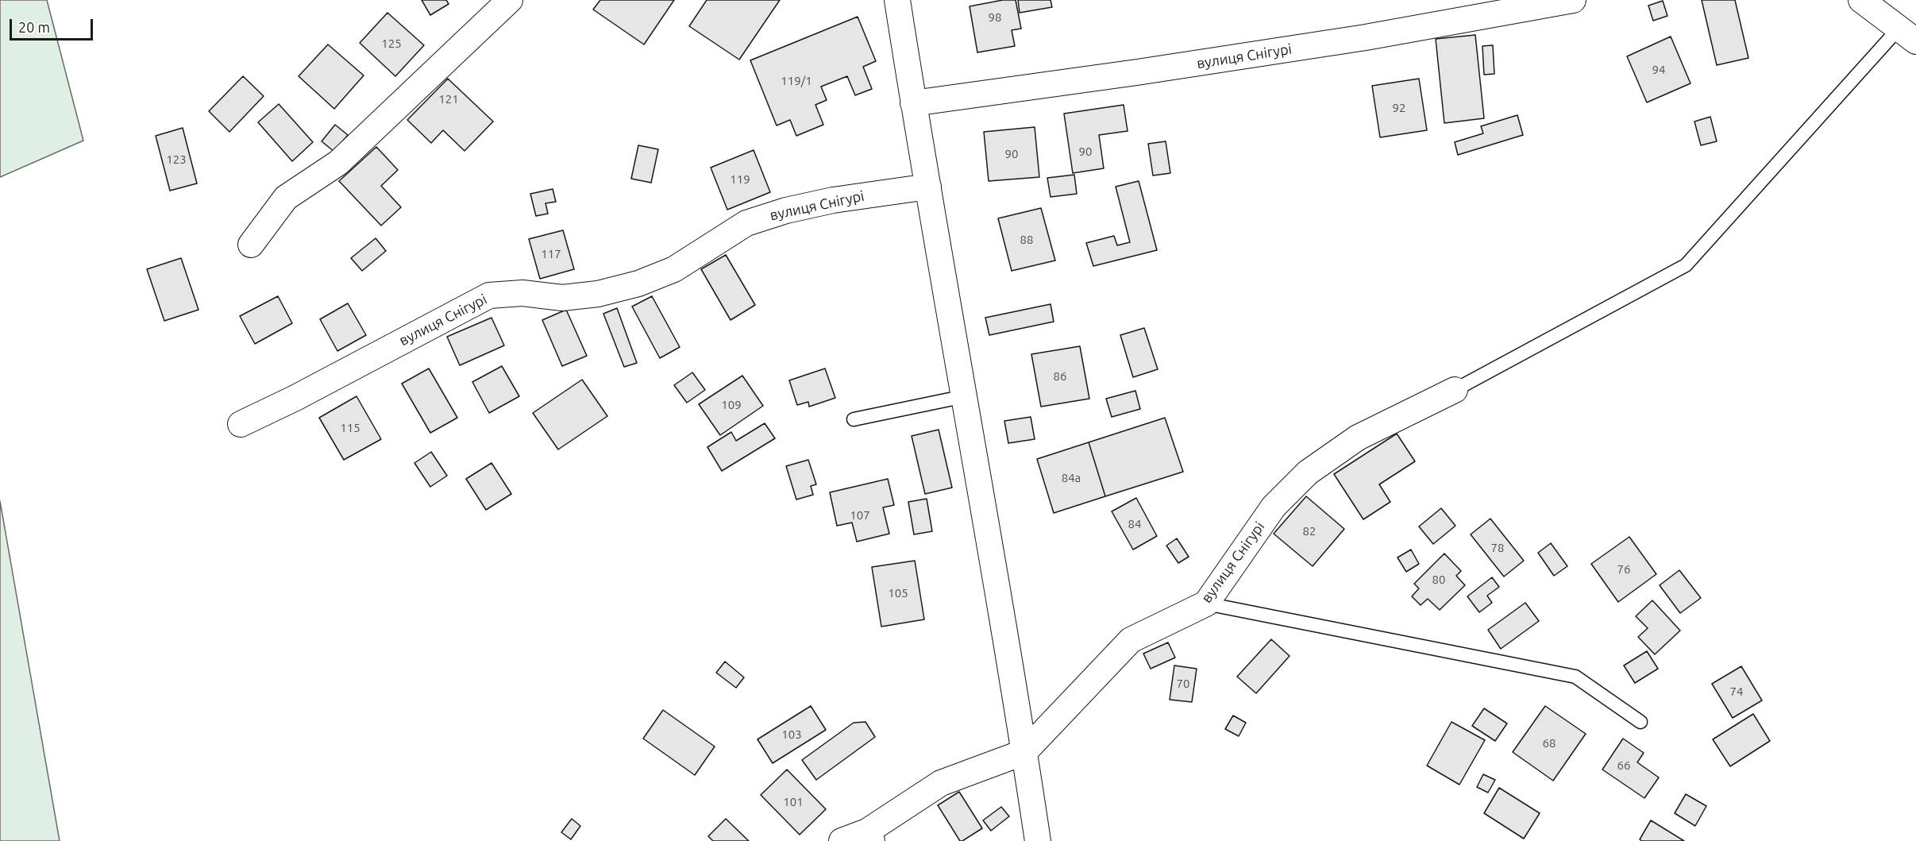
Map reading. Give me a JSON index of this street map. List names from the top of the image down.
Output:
{
  "streets": {
    "street": ["вулиця Снігурі"]
  },
  "house_numbers": [
    "98",
    "125",
    "94",
    "119/1",
    "121",
    "92",
    "90",
    "90",
    "123",
    "119",
    "88",
    "117",
    "86",
    "109",
    "115",
    "84а",
    "107",
    "84",
    "82",
    "78",
    "76",
    "80",
    "105",
    "70",
    "74",
    "103",
    "68",
    "66",
    "101"
  ],
  "scale_bar": "20 m"
}
